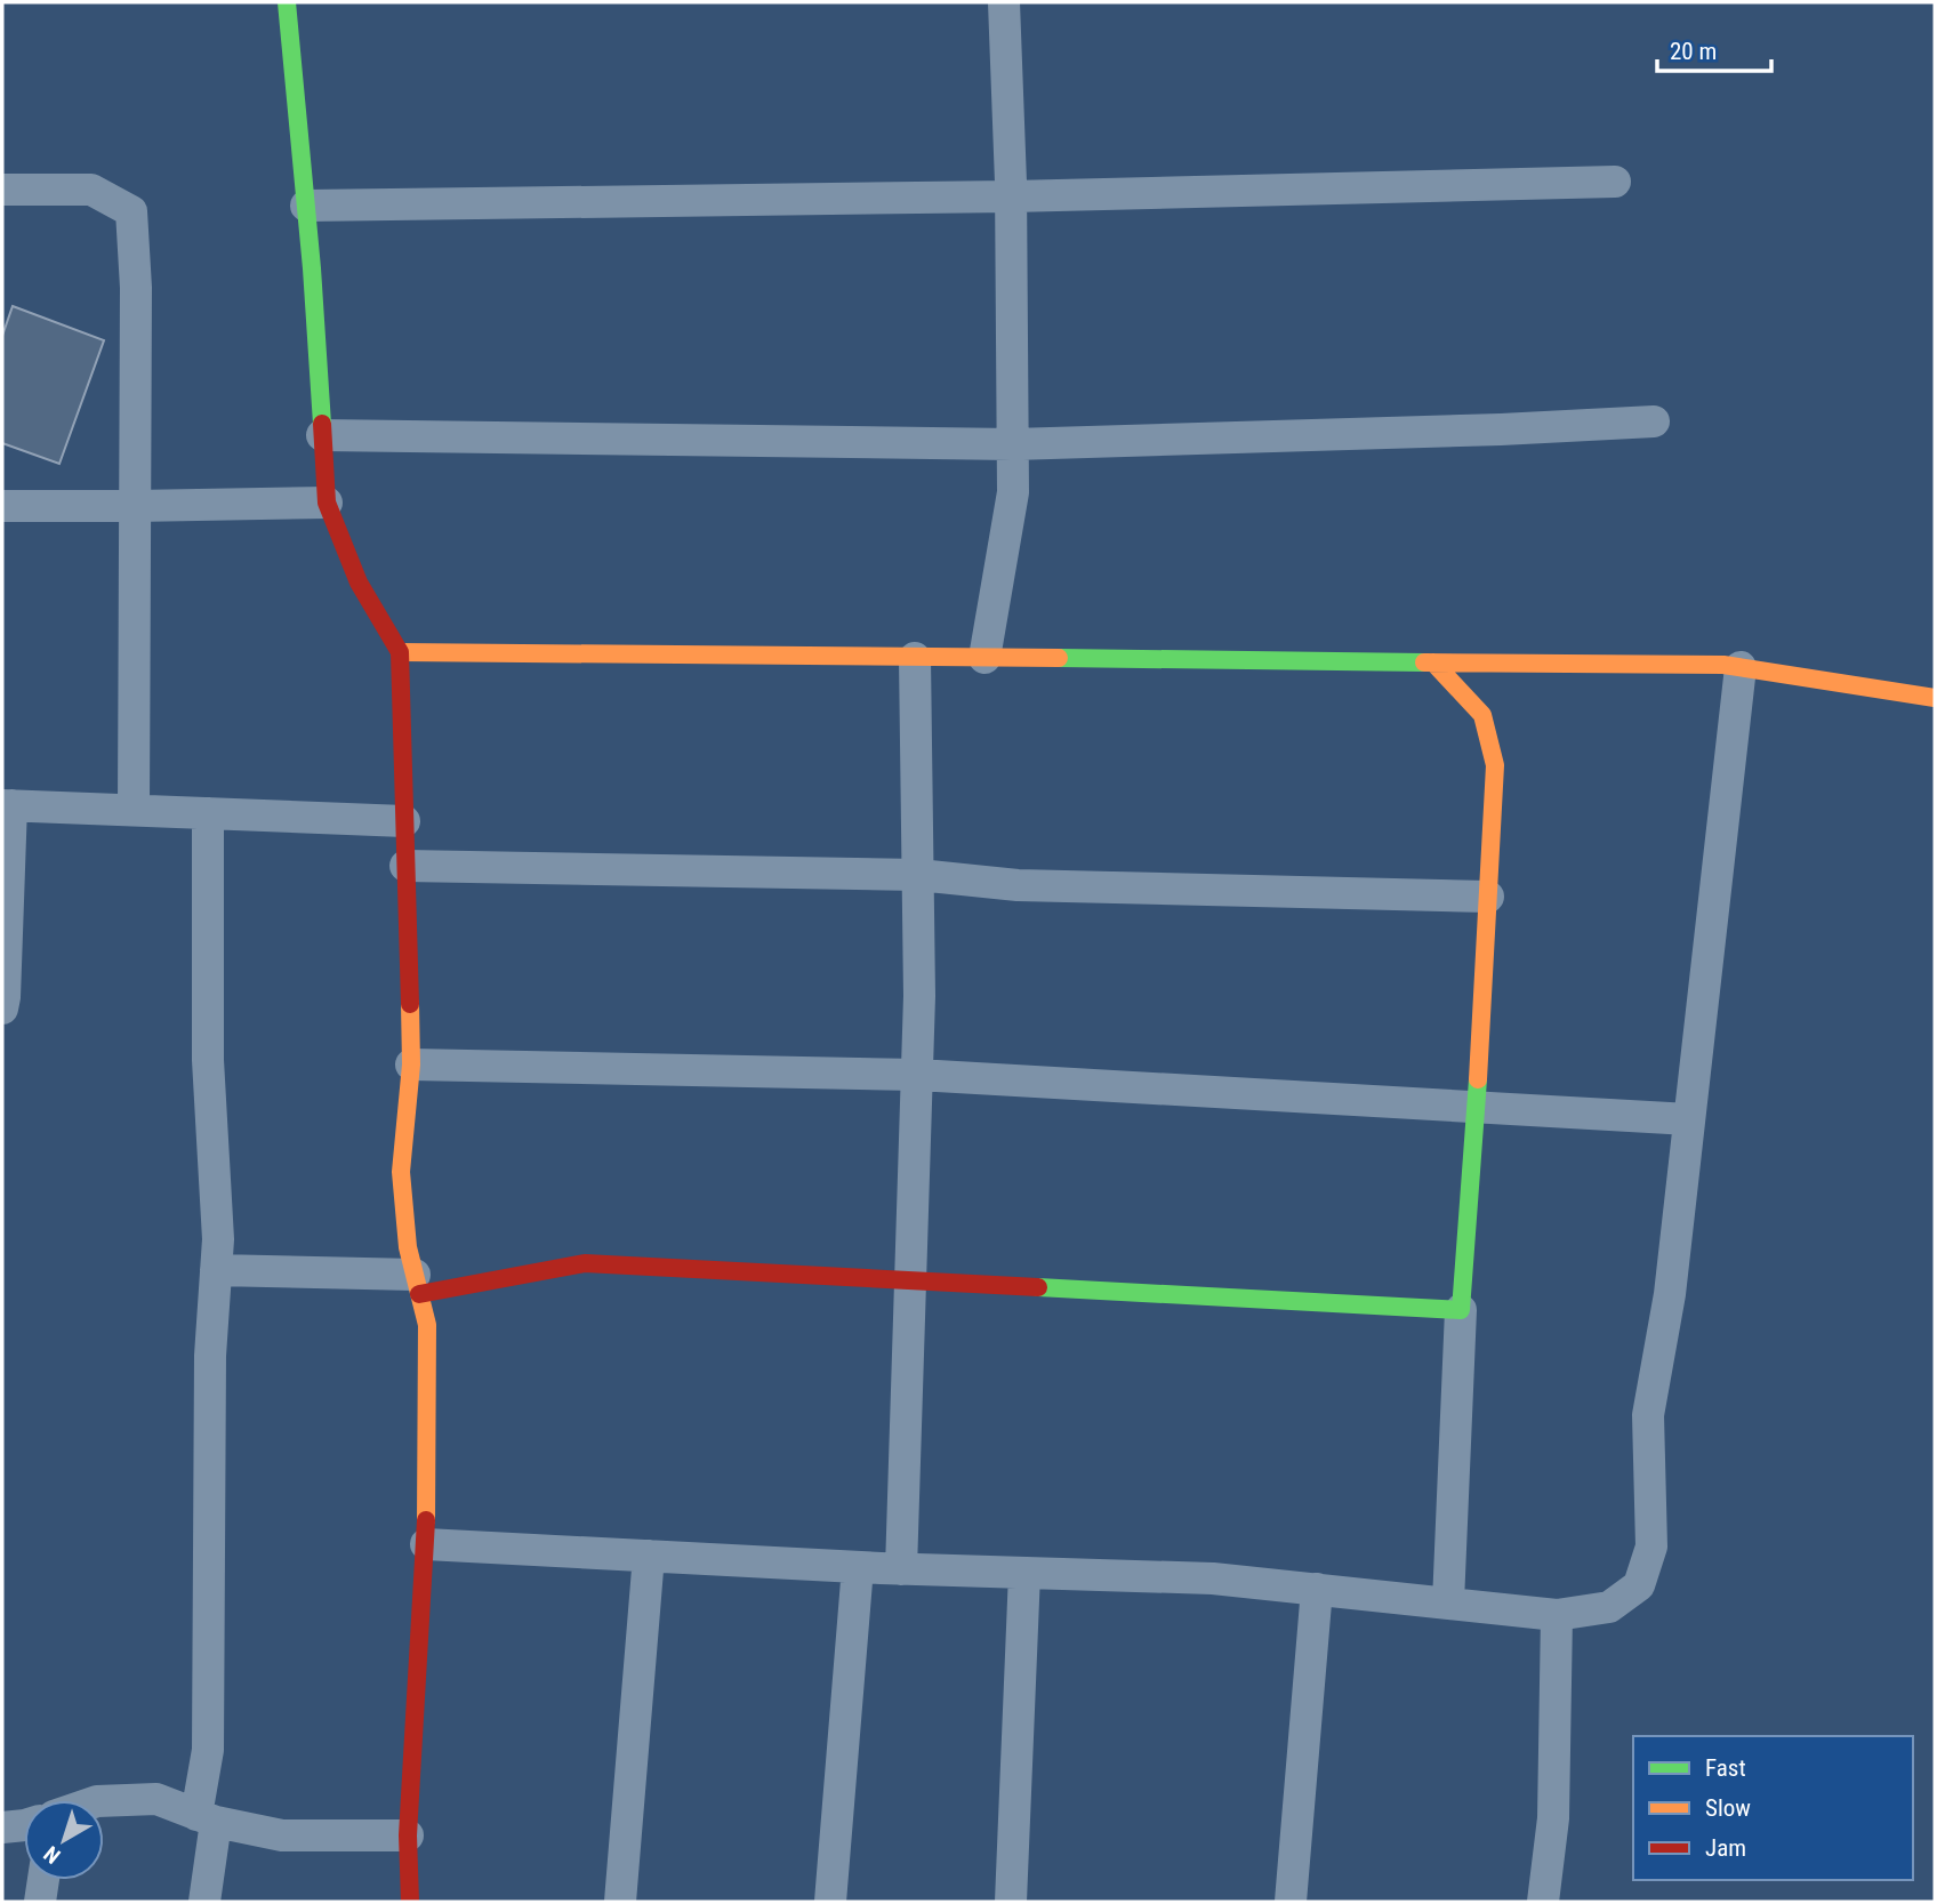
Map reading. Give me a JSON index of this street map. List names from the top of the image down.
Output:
{
  "legend": ["Fast", "Slow", "Jam"],
  "scale_bar": "20 m",
  "north": "bottom left"
}
